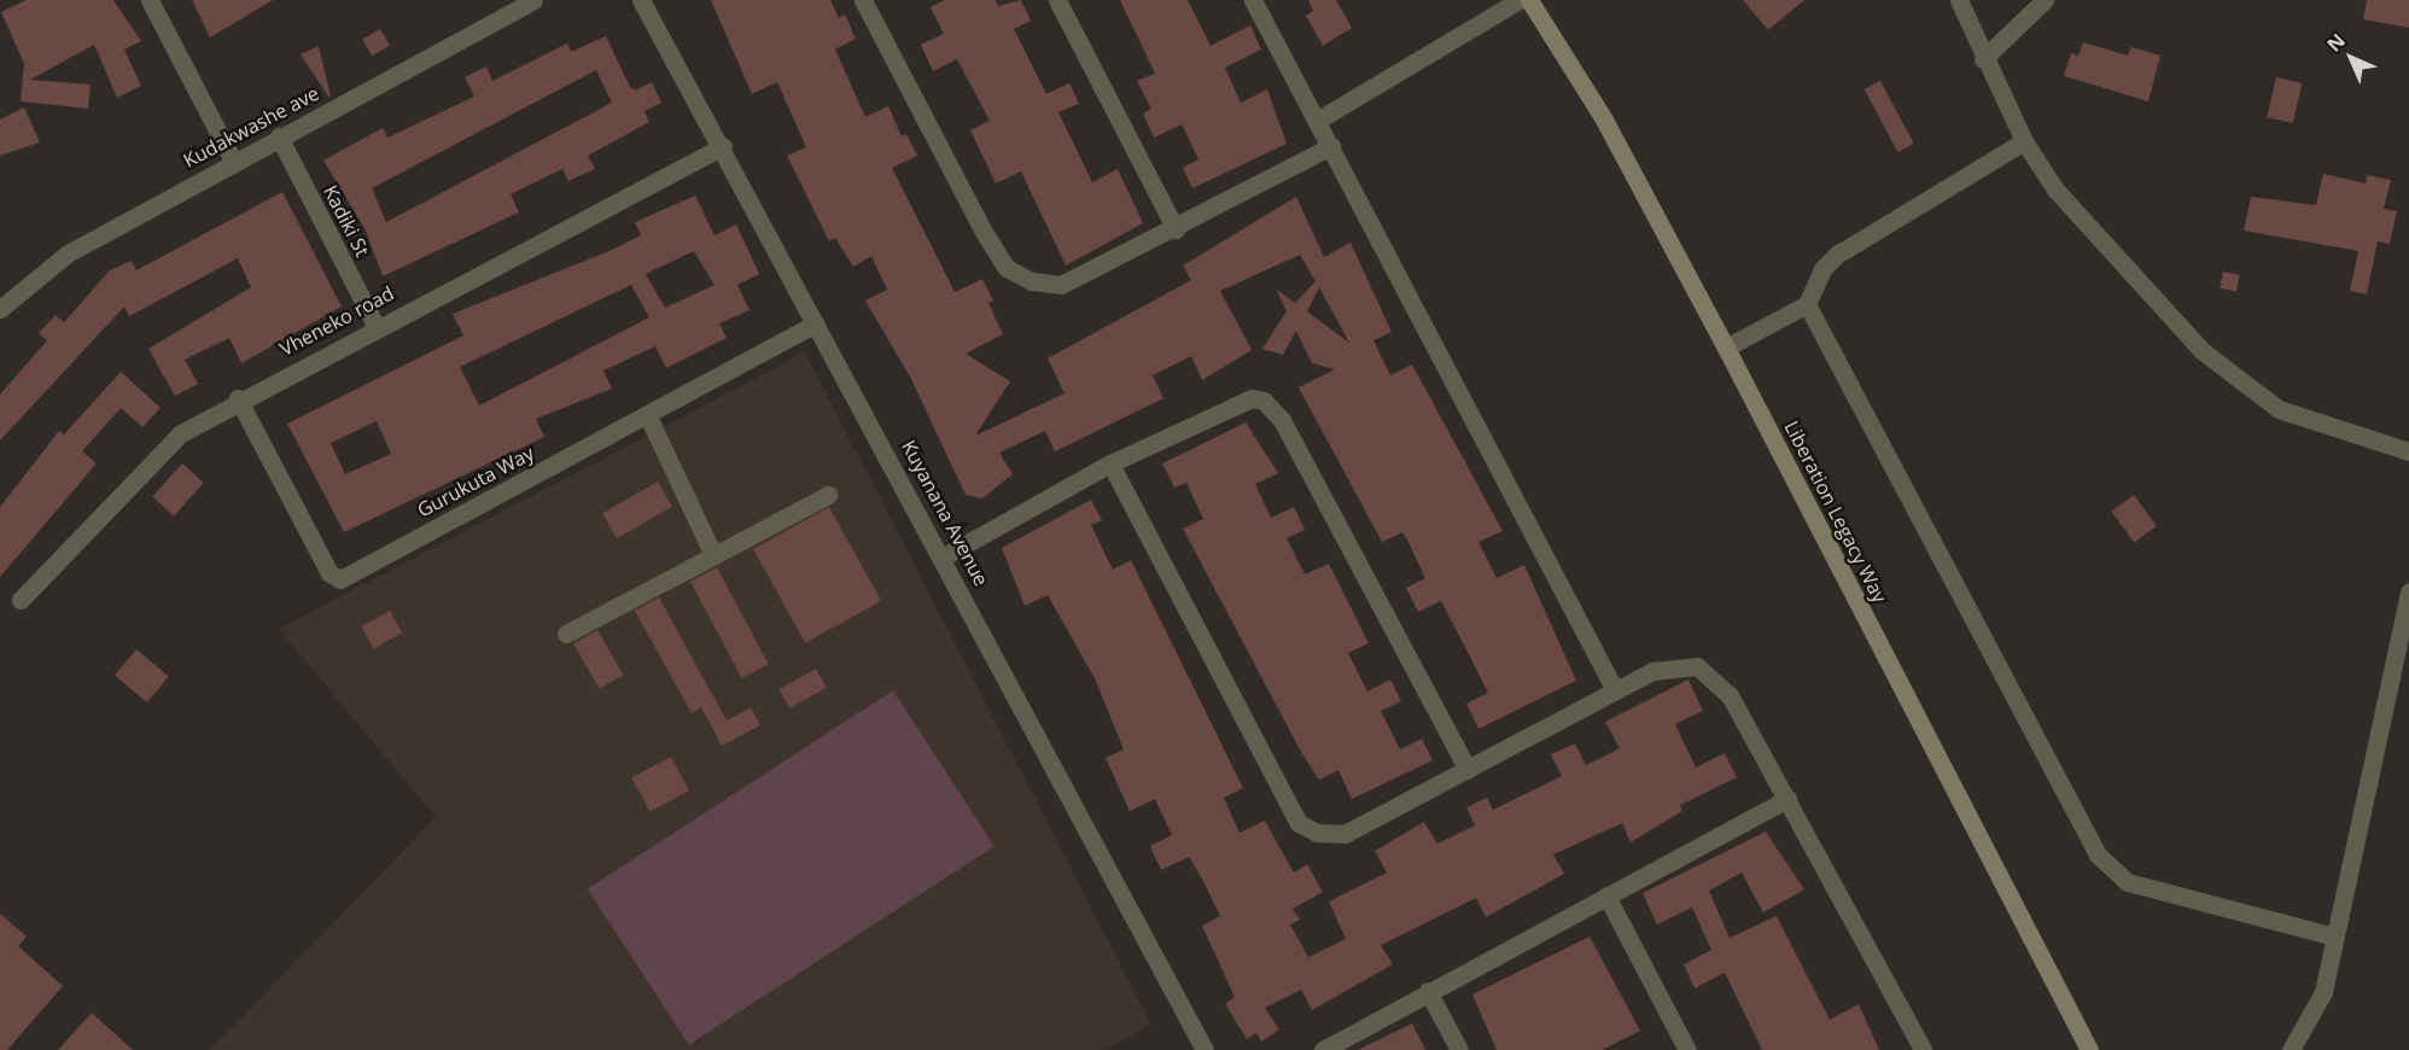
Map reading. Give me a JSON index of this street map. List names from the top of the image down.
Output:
{
  "streets": {
    "main road": ["Liberation Legacy Way"],
    "street": [
      "Kudakwashe ave",
      "Kadiki St",
      "Vheneko road",
      "Gurukuta Way",
      "Kuyanana Avenue"
    ]
  },
  "crossings": [
    ["Kudakwashe ave", "Kadiki St"],
    ["Kadiki St", "Vheneko road"],
    ["Vheneko road", "Gurukuta Way"],
    ["Vheneko road", "Kuyanana Avenue"],
    ["Gurukuta Way", "Kuyanana Avenue"]
  ],
  "north": "top left"
}
